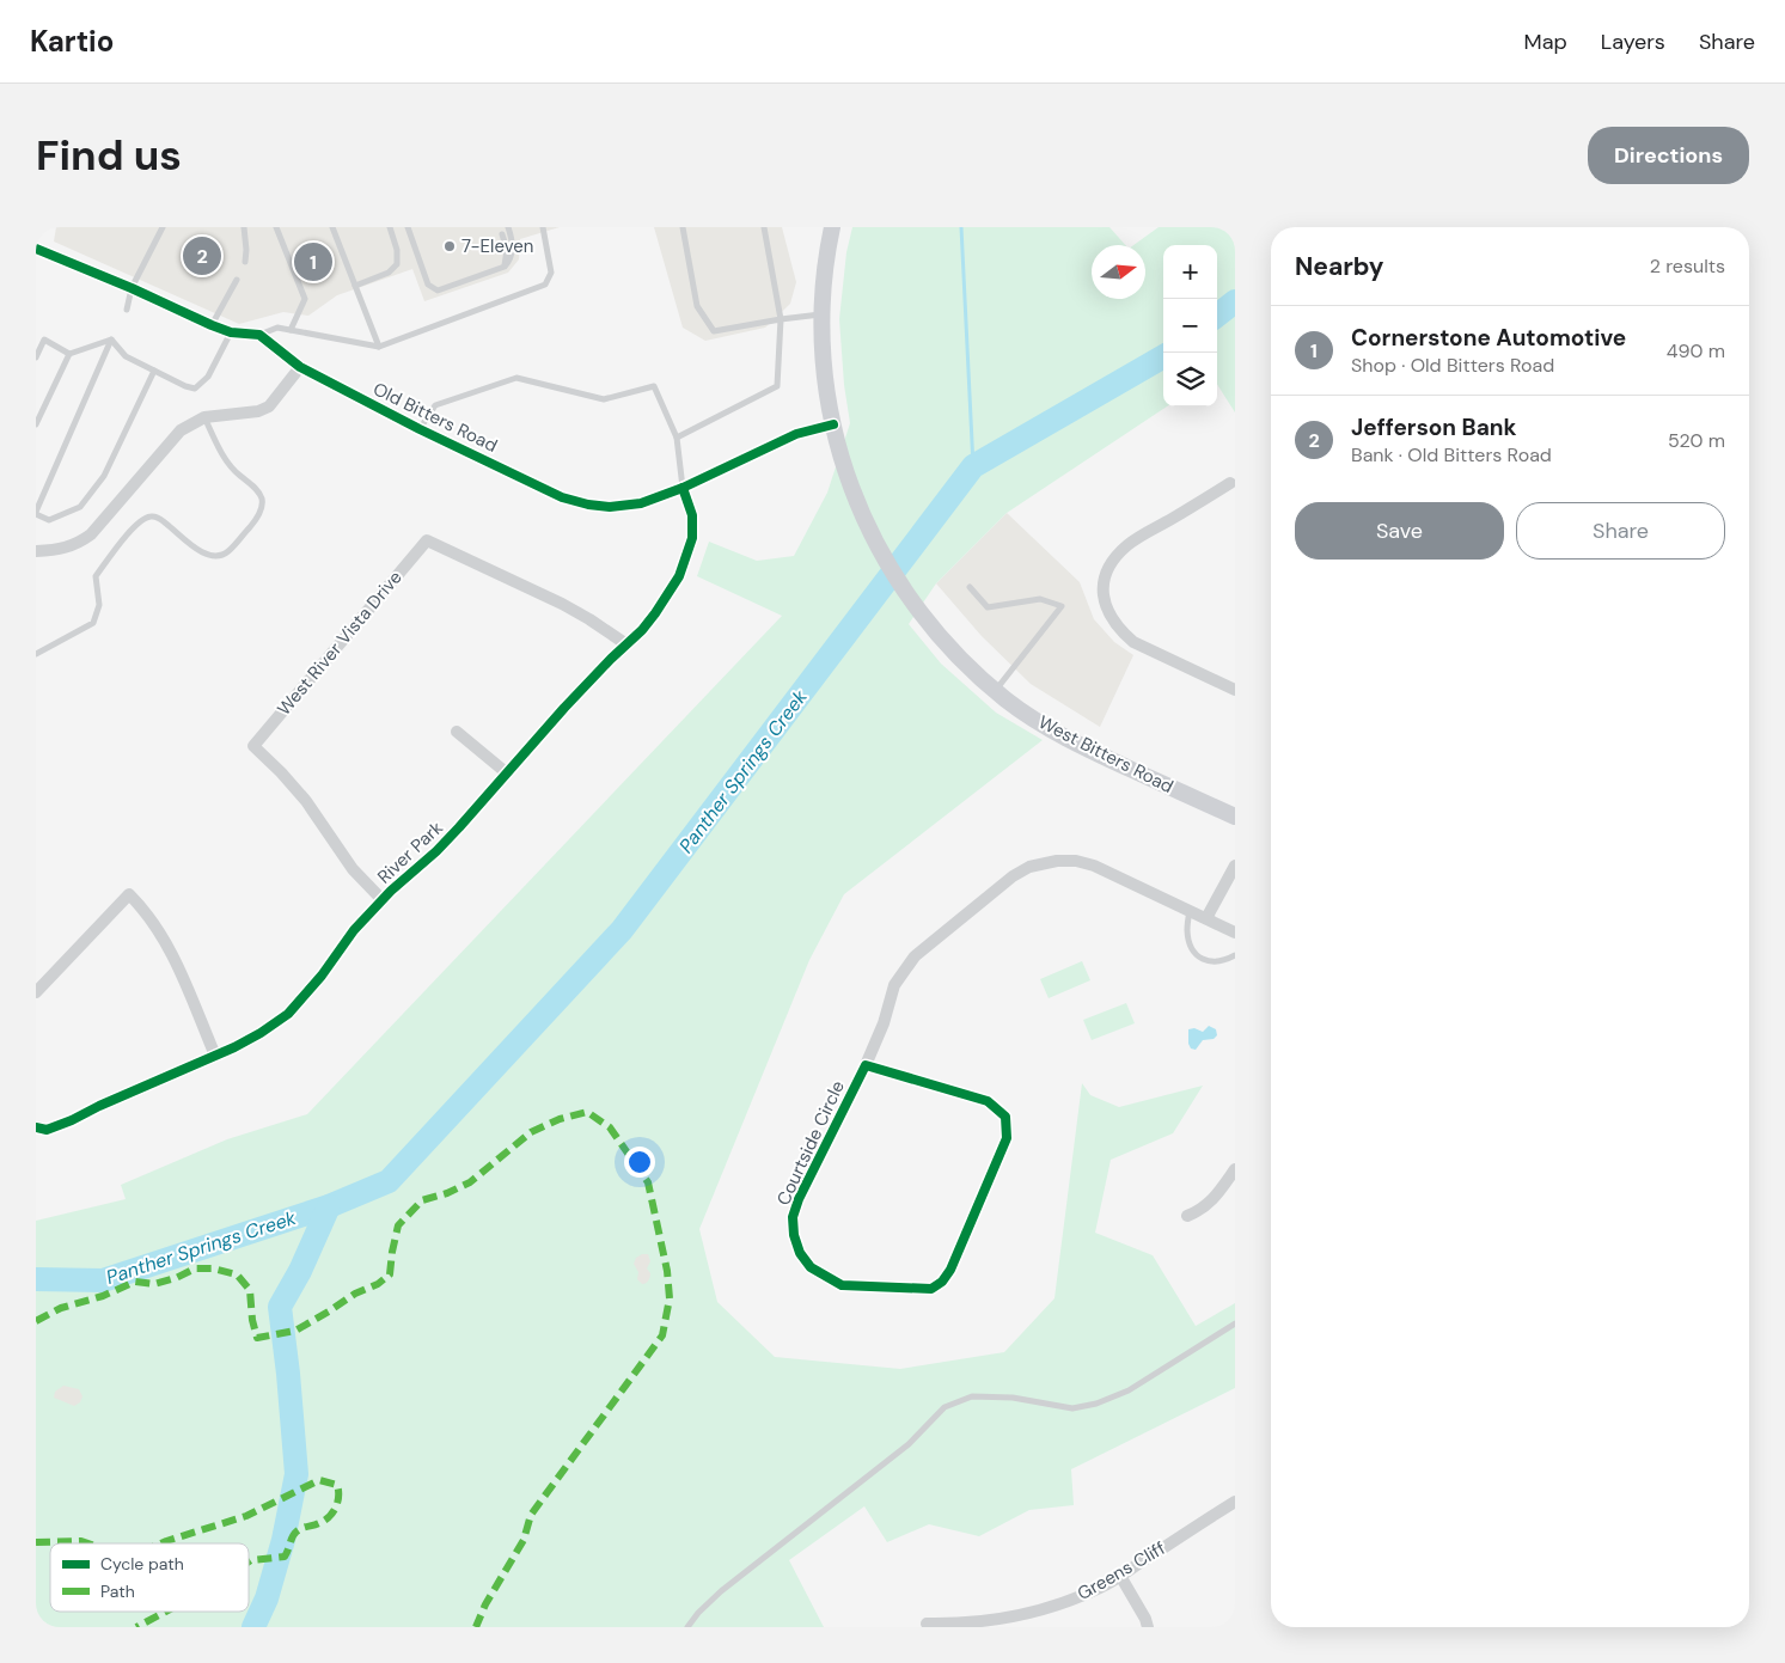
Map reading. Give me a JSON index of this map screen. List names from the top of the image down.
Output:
{
  "streets": {
    "main road": ["West Bitters Road"],
    "street": [
      "Old Bitters Road",
      "West River Vista Drive",
      "River Park",
      "Courtside Circle",
      "Greens Cliff"
    ]
  },
  "crossings": [
    ["Old Bitters Road", "West Bitters Road"],
    ["Old Bitters Road", "River Park"],
    ["West River Vista Drive", "River Park"]
  ],
  "water": ["Panther Springs Creek"],
  "places": ["7-Eleven"],
  "legend": ["Cycle path", "Path"],
  "north": "right",
  "page": {
    "header": "Kartio",
    "nav": ["Map", "Layers", "Share"],
    "buttons": [
      "Directions",
      ["Save", "Share"]
    ],
    "title": "Find us",
    "heading": ["Nearby", "2 results"],
    "pins": ["2", "1"],
    "map_buttons": ["+", "−"],
    "list": [
      {
        "mark": "1",
        "name": "Cornerstone Automotive",
        "note": "Shop · Old Bitters Road",
        "value": "490 m"
      },
      {
        "mark": "2",
        "name": "Jefferson Bank",
        "note": "Bank · Old Bitters Road",
        "value": "520 m"
      }
    ]
  }
}
